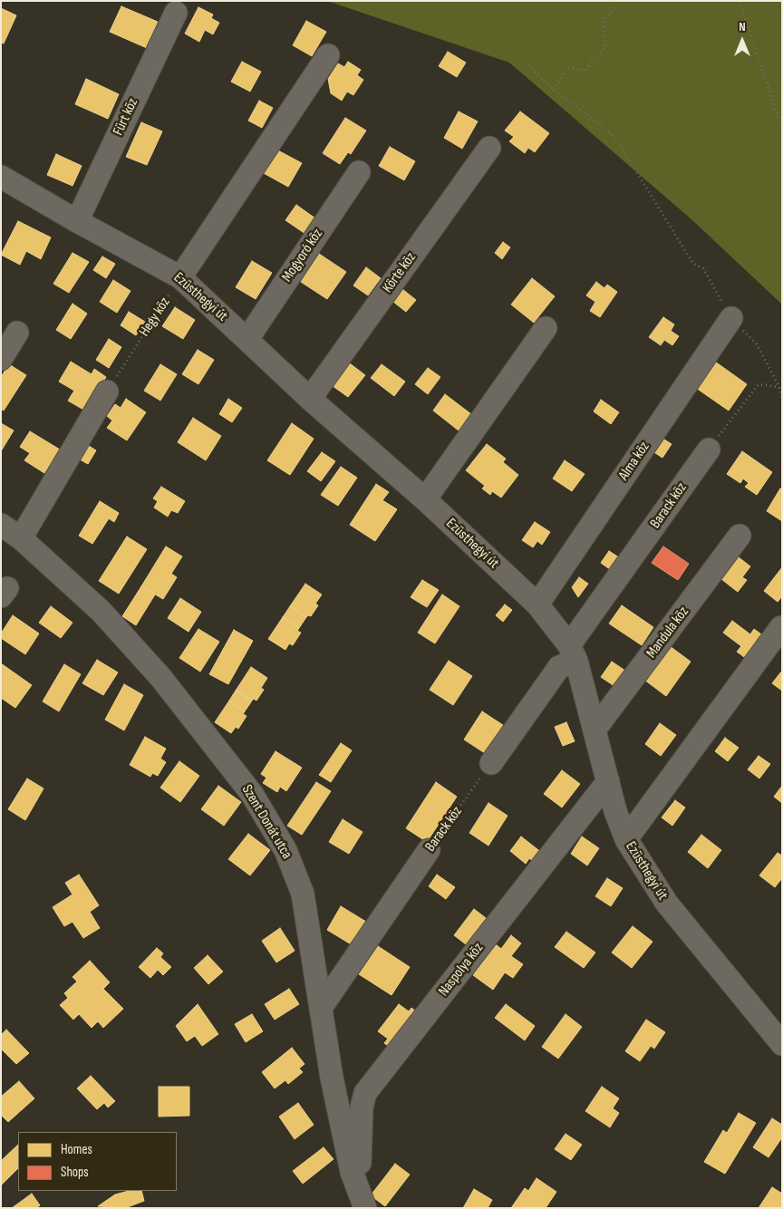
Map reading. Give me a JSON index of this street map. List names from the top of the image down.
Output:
{
  "streets": {
    "street": [
      "Fürt köz",
      "Mogyoró köz",
      "Körte köz",
      "Ezüsthegyi út",
      "Alma köz",
      "Barack köz",
      "Mandula köz",
      "Szent Donát utca",
      "Naspolya köz"
    ],
    "path": ["Hegy köz"]
  },
  "crossings": [
    ["Fürt köz", "Ezüsthegyi út"],
    ["Mogyoró köz", "Ezüsthegyi út"],
    ["Körte köz", "Ezüsthegyi út"],
    ["Ezüsthegyi út", "Hegy köz"],
    ["Ezüsthegyi út", "Alma köz"],
    ["Ezüsthegyi út", "Barack köz"],
    ["Ezüsthegyi út", "Mandula köz"],
    ["Ezüsthegyi út", "Naspolya köz"],
    ["Barack köz", "Szent Donát utca"],
    ["Szent Donát utca", "Naspolya köz"]
  ],
  "legend": ["Homes", "Shops"],
  "north": "top"
}
